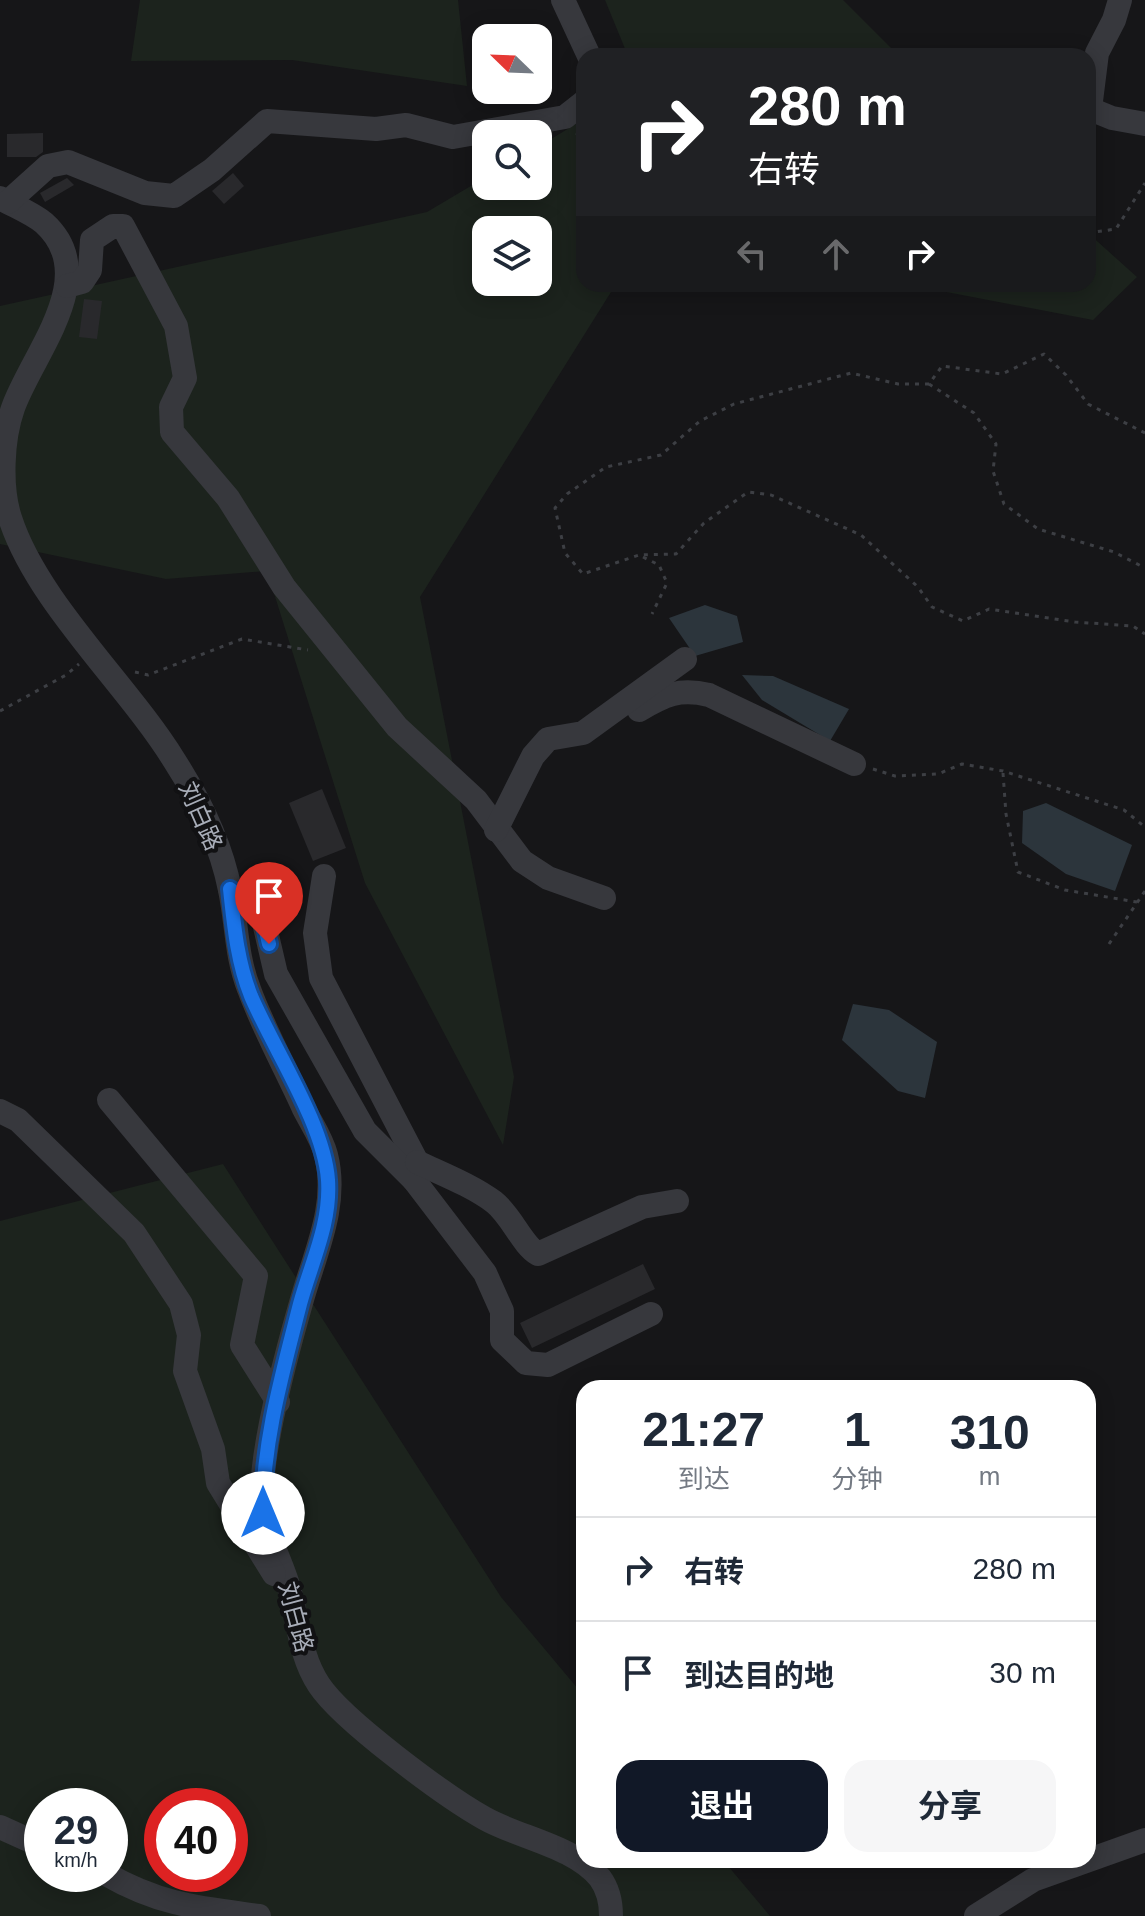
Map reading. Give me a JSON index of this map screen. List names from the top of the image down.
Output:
{
  "streets": {
    "street": ["刘白路"]
  },
  "north": "top left",
  "page": {
    "turn": ["280 m", "右转"],
    "eta": [
      "21:27",
      "到达",
      "1",
      "分钟",
      "310",
      "m"
    ],
    "list": [
      {
        "name": "右转",
        "value": "280 m"
      },
      {
        "name": "到达目的地",
        "value": "30 m"
      }
    ],
    "buttons": ["退出", "分享"],
    "speed": "29 km/h",
    "limit": "40"
  }
}
